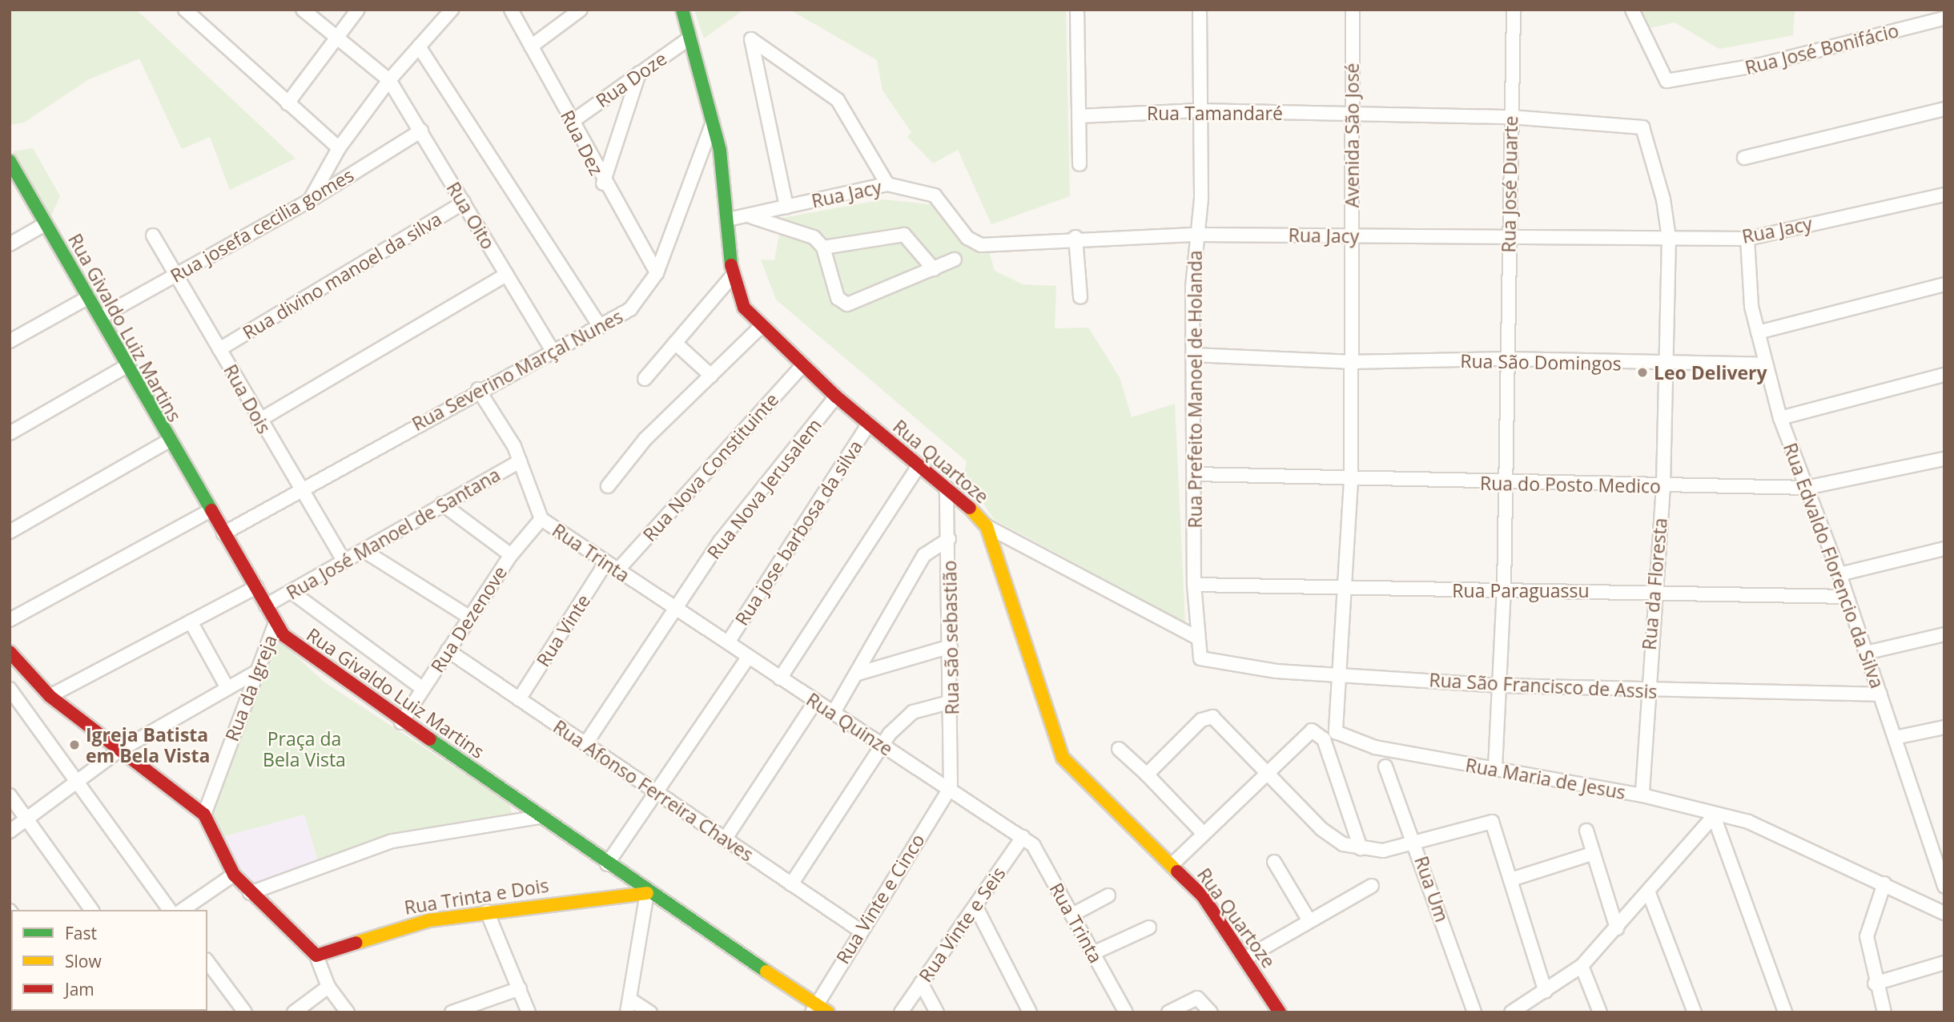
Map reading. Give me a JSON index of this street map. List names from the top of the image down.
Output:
{
  "streets": {
    "street": [
      "Rua José Bonifácio",
      "Rua Doze",
      "Rua Tamandaré",
      "Avenida São José",
      "Rua Dez",
      "Rua José Duarte",
      "Rua Jacy",
      "Rua Oito",
      "Rua josefa cecilia gomes",
      "Rua divino manoel da silva",
      "Rua Givaldo Luiz Martins",
      "Rua São Domingos",
      "Rua Severino Marçal Nunes",
      "Rua Prefeito Manoel de Holanda",
      "Rua Dois",
      "Rua Quartoze",
      "Rua Nova Constituinte",
      "Rua do Posto Medico",
      "Rua Nova Jerusalem",
      "Rua jose barbosa da silva",
      "Rua José Manoel de Santana",
      "Rua Trinta",
      "Rua Edvaldo Florencio da Silva",
      "Rua da Floresta",
      "Rua Paraguassu",
      "Rua Dezenove",
      "Rua Vinte",
      "Rua são sebastião",
      "Rua São Francisco de Assis",
      "Rua da Igreja",
      "Rua Quinze",
      "Rua Maria de Jesus",
      "Rua Afonso Ferreira Chaves",
      "Rua Um",
      "Rua Trinta e Dois",
      "Rua Vinte e Cinco",
      "Rua Vinte e Seis"
    ]
  },
  "crossings": [
    ["Rua Doze", "Rua Dez"],
    ["Rua Doze", "Rua Quartoze"],
    ["Rua Tamandaré", "Avenida São José"],
    ["Rua Tamandaré", "Rua José Duarte"],
    ["Rua Tamandaré", "Rua Prefeito Manoel de Holanda"],
    ["Rua Tamandaré", "Rua da Floresta"],
    ["Avenida São José", "Rua Jacy"],
    ["Avenida São José", "Rua São Domingos"],
    ["Rua Dez", "Rua Severino Marçal Nunes"],
    ["Rua José Duarte", "Rua Jacy"],
    ["Rua José Duarte", "Rua São Domingos"],
    ["Rua José Duarte", "Rua do Posto Medico"],
    ["Rua José Duarte", "Rua Paraguassu"],
    ["Rua Jacy", "Rua Prefeito Manoel de Holanda"],
    ["Rua Jacy", "Rua Quartoze"],
    ["Rua Jacy", "Rua Edvaldo Florencio da Silva"],
    ["Rua Jacy", "Rua da Floresta"],
    ["Rua Oito", "Rua josefa cecilia gomes"],
    ["Rua Oito", "Rua divino manoel da silva"],
    ["Rua Oito", "Rua Severino Marçal Nunes"],
    ["Rua josefa cecilia gomes", "Rua Givaldo Luiz Martins"],
    ["Rua josefa cecilia gomes", "Rua Dois"],
    ["Rua divino manoel da silva", "Rua Dois"],
    ["Rua Givaldo Luiz Martins", "Rua Severino Marçal Nunes"],
    ["Rua Givaldo Luiz Martins", "Rua José Manoel de Santana"],
    ["Rua Givaldo Luiz Martins", "Rua Dezenove"],
    ["Rua Givaldo Luiz Martins", "Rua da Igreja"],
    ["Rua Givaldo Luiz Martins", "Rua Trinta e Dois"],
    ["Rua Givaldo Luiz Martins", "Rua Vinte e Cinco"],
    ["Rua São Domingos", "Rua Prefeito Manoel de Holanda"],
    ["Rua São Domingos", "Rua Edvaldo Florencio da Silva"],
    ["Rua São Domingos", "Rua da Floresta"],
    ["Rua Severino Marçal Nunes", "Rua Dois"],
    ["Rua Severino Marçal Nunes", "Rua Quartoze"],
    ["Rua Severino Marçal Nunes", "Rua Trinta"],
    ["Rua Prefeito Manoel de Holanda", "Rua do Posto Medico"],
    ["Rua Prefeito Manoel de Holanda", "Rua Paraguassu"],
    ["Rua Prefeito Manoel de Holanda", "Rua São Francisco de Assis"],
    ["Rua Dois", "Rua José Manoel de Santana"],
    ["Rua Quartoze", "Rua Nova Constituinte"],
    ["Rua Quartoze", "Rua Nova Jerusalem"],
    ["Rua Quartoze", "Rua jose barbosa da silva"],
    ["Rua Quartoze", "Rua são sebastião"],
    ["Rua Nova Constituinte", "Rua Trinta"],
    ["Rua Nova Constituinte", "Rua Vinte"],
    ["Rua do Posto Medico", "Rua Edvaldo Florencio da Silva"],
    ["Rua do Posto Medico", "Rua da Floresta"],
    ["Rua Nova Jerusalem", "Rua Trinta"],
    ["Rua Nova Jerusalem", "Rua Quinze"],
    ["Rua Nova Jerusalem", "Rua Afonso Ferreira Chaves"],
    ["Rua jose barbosa da silva", "Rua Quinze"],
    ["Rua José Manoel de Santana", "Rua Trinta"],
    ["Rua Trinta", "Rua Dezenove"],
    ["Rua Trinta", "Rua Vinte"],
    ["Rua Trinta", "Rua Quinze"],
    ["Rua Trinta", "Rua Vinte e Seis"],
    ["Rua Edvaldo Florencio da Silva", "Rua Paraguassu"],
    ["Rua Edvaldo Florencio da Silva", "Rua São Francisco de Assis"],
    ["Rua da Floresta", "Rua Paraguassu"],
    ["Rua da Floresta", "Rua São Francisco de Assis"],
    ["Rua da Floresta", "Rua Maria de Jesus"],
    ["Rua Dezenove", "Rua Afonso Ferreira Chaves"],
    ["Rua Vinte", "Rua Afonso Ferreira Chaves"],
    ["Rua são sebastião", "Rua Quinze"],
    ["Rua são sebastião", "Rua Vinte e Cinco"],
    ["Rua São Francisco de Assis", "Rua Maria de Jesus"],
    ["Rua Quinze", "Rua Vinte e Cinco"],
    ["Rua Quinze", "Rua Vinte e Seis"],
    ["Rua Afonso Ferreira Chaves", "Rua Vinte e Cinco"]
  ],
  "parks": ["Praça da Bela Vista"],
  "places": ["Leo Delivery", "Igreja Batista em Bela Vista"],
  "legend": ["Fast", "Slow", "Jam"]
}
